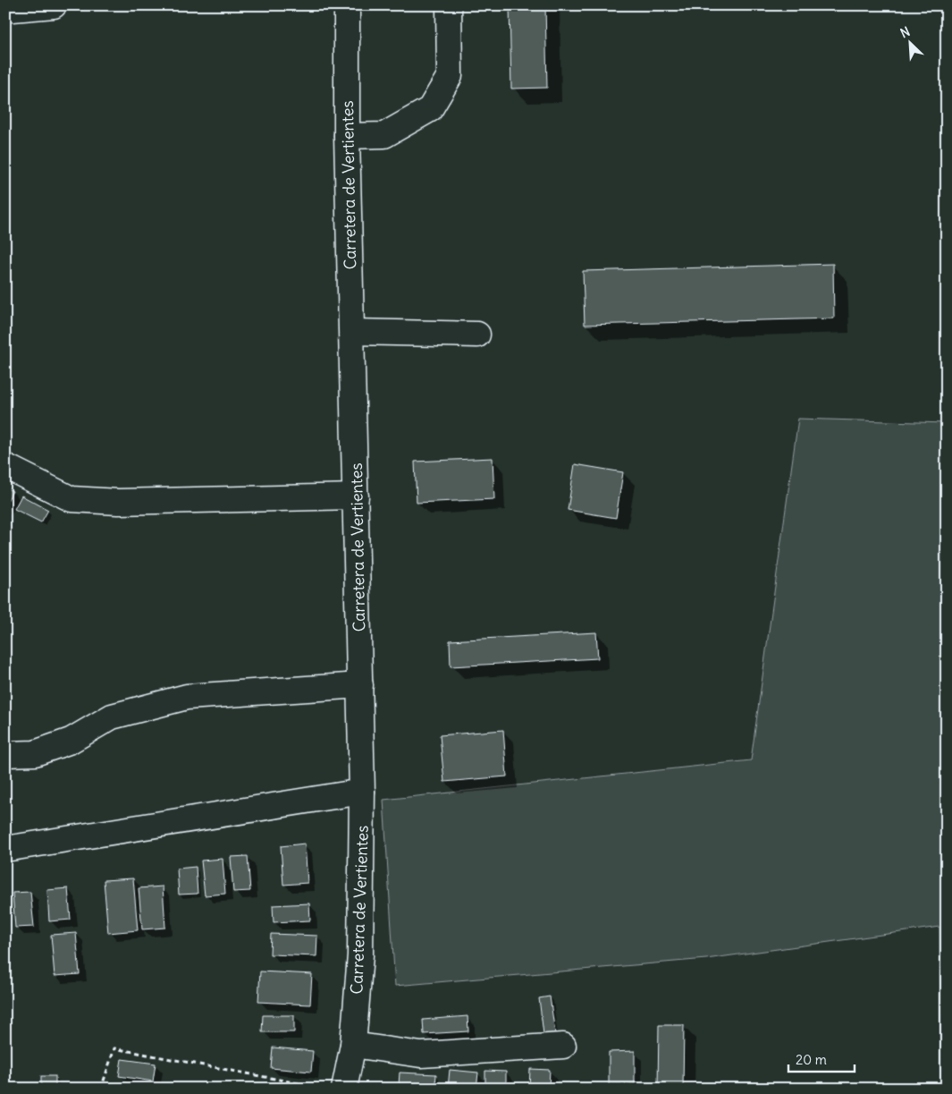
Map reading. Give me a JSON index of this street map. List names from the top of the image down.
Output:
{
  "streets": {
    "main road": ["Carretera de Vertientes"]
  },
  "scale_bar": "20 m",
  "north": "top left"
}
